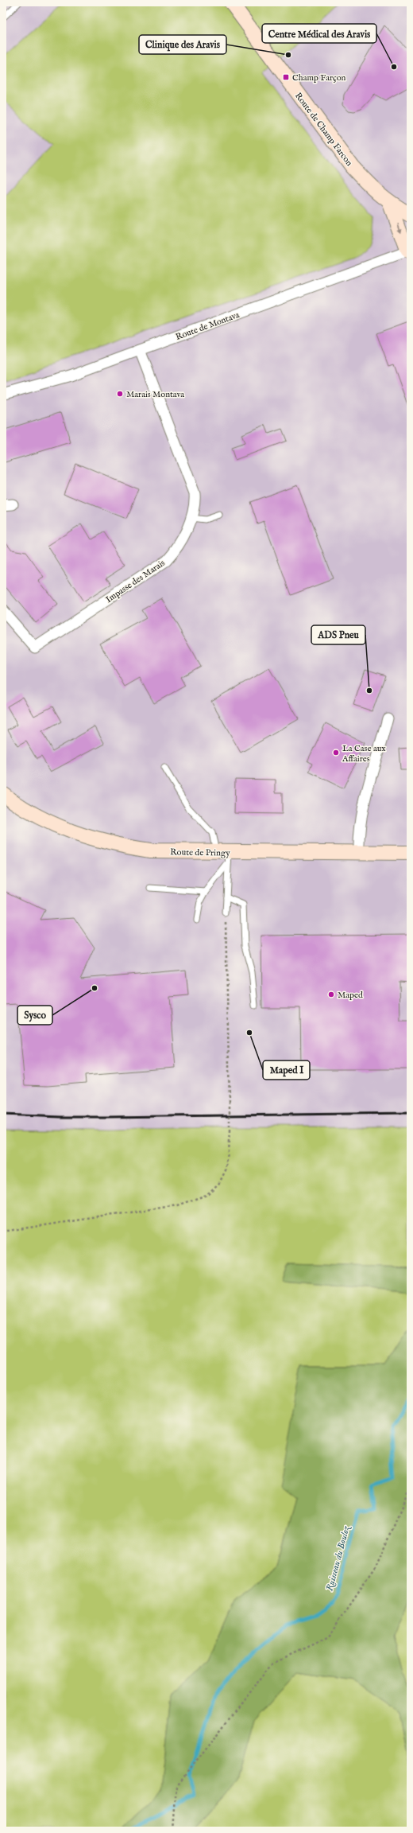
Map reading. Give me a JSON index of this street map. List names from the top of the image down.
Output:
{
  "streets": {
    "street": [
      "Route de Champ Farcon",
      "Route de Montava",
      "Impasse des Marais",
      "Route de Pringy"
    ]
  },
  "crossings": [
    ["Route de Champ Farcon", "Route de Montava"],
    ["Route de Montava", "Impasse des Marais"]
  ],
  "water": ["Ruisseau du Bouloz"],
  "places": {
    "other": [
      "Clinique des Aravis",
      "Centre Médical des Aravis",
      "Marais Montava",
      "ADS Pneu",
      "La Case aux Affaires",
      "Sysco",
      "Maped",
      "Maped I"
    ],
    "transit": ["Champ Farçon"]
  }
}
